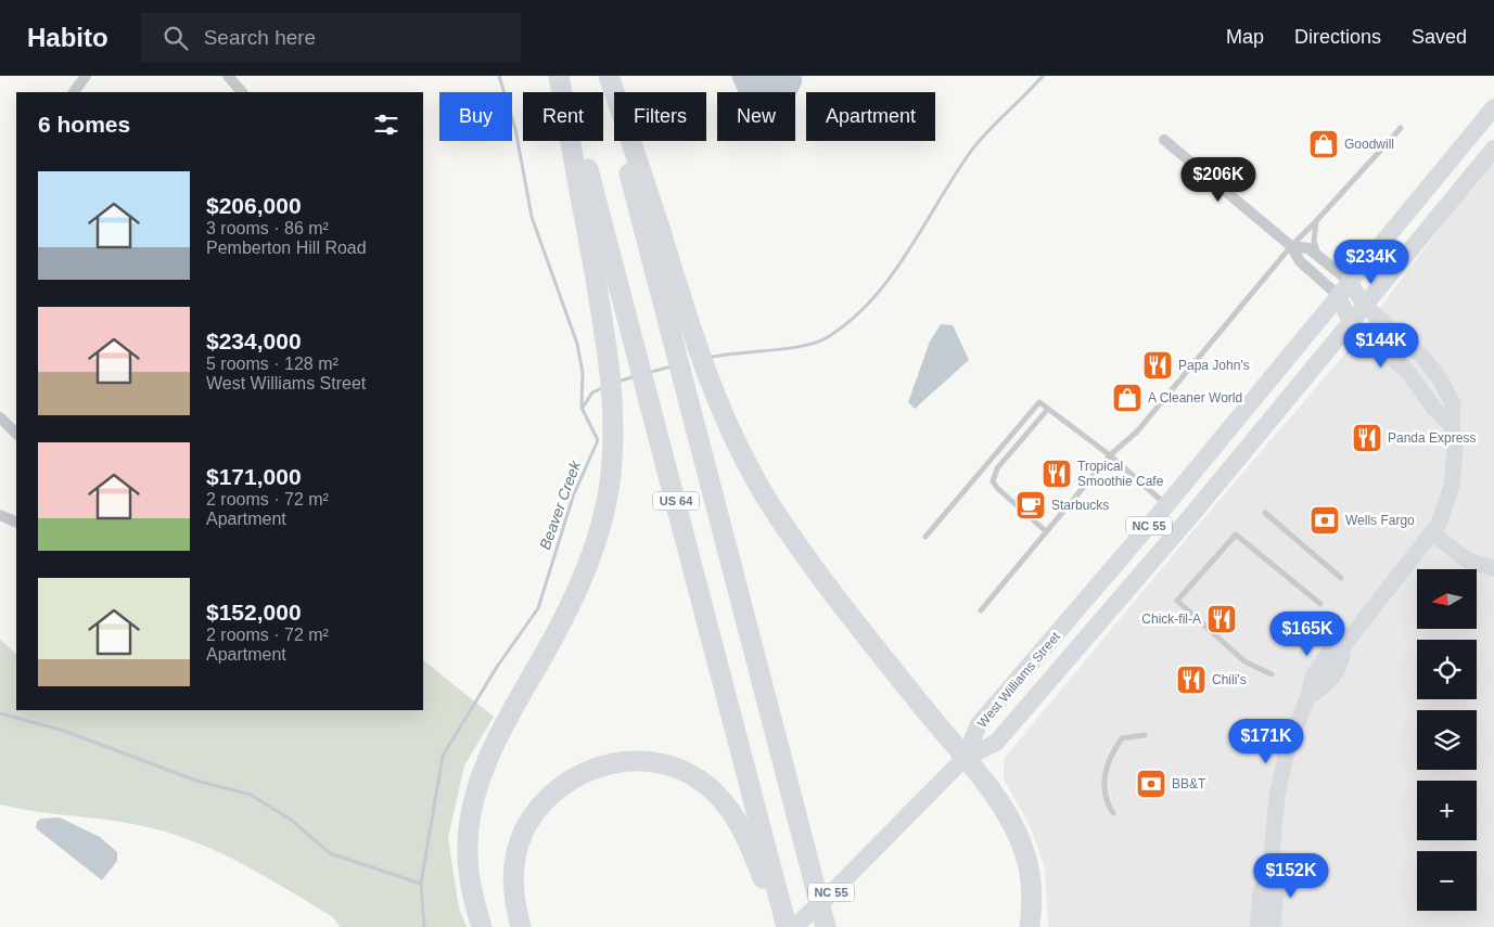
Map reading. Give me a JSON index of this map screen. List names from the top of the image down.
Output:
{
  "streets": {
    "highway": ["US 64"],
    "main road": ["NC 55", "West Williams Street"]
  },
  "crossings": [
    ["NC 55", "West Williams Street"]
  ],
  "water": ["Beaver Creek"],
  "places": {
    "shop": ["Goodwill", "A Cleaner World"],
    "restaurant": [
      "Papa John's",
      "Panda Express",
      "Tropical Smoothie Cafe",
      "Chick-fil-A",
      "Chili's"
    ],
    "cafe": ["Starbucks"],
    "bank": ["Wells Fargo", "BB&T"]
  },
  "north": "left",
  "page": {
    "header": "Habito",
    "search": "Search here",
    "nav": ["Map", "Directions", "Saved"],
    "chip": [
      "Buy",
      "Rent",
      "Filters",
      "New",
      "Apartment"
    ],
    "heading": "6 homes",
    "price": [
      "$206K",
      "$234K",
      "$144K",
      "$165K",
      "$171K",
      "$152K"
    ],
    "list": [
      {
        "name": "$206,000",
        "note": "3 rooms · 86 m² · Pemberton Hill Road"
      },
      {
        "name": "$234,000",
        "note": "5 rooms · 128 m² · West Williams Street"
      },
      {
        "name": "$171,000",
        "note": "2 rooms · 72 m² · Apartment"
      },
      {
        "name": "$152,000",
        "note": "2 rooms · 72 m² · Apartment"
      }
    ],
    "map_buttons": ["+", "−"]
  }
}
